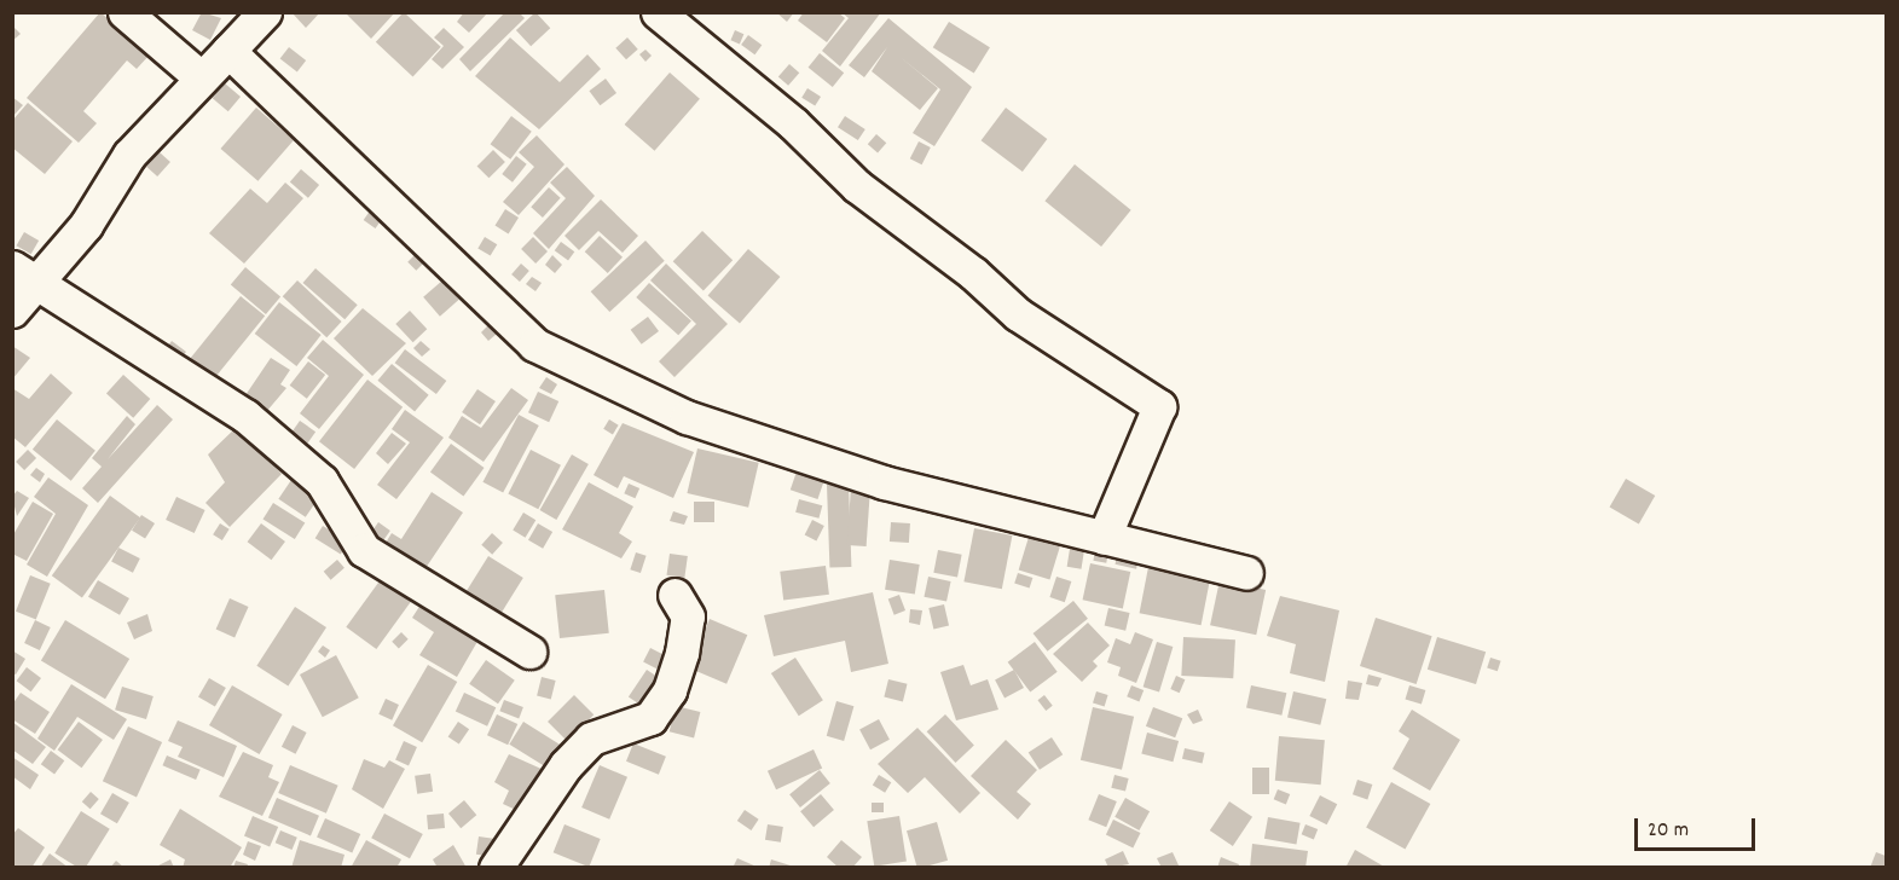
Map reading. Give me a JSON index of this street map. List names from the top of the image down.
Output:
{
  "scale_bar": "20 m"
}
